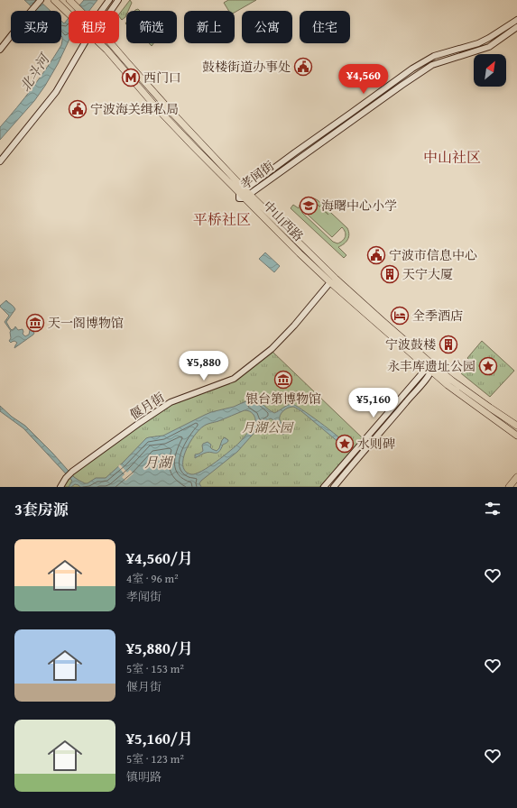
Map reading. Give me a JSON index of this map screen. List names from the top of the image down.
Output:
{
  "streets": {
    "main road": ["中山西路"],
    "street": ["孝闻街", "偃月街"]
  },
  "crossings": [
    ["孝闻街", "中山西路"],
    ["中山西路", "偃月街"]
  ],
  "districts": ["中山社区", "平桥社区"],
  "water": ["北斗河", "月湖"],
  "parks": ["月湖公园"],
  "places": {
    "public building": ["鼓楼街道办事处", "宁波海关缉私局", "宁波市信息中心"],
    "metro station": ["西门口"],
    "school or university": ["海曙中心小学"],
    "building": ["天宁大厦", "宁波鼓楼"],
    "hotel": ["全季酒店"],
    "museum": ["天一阁博物馆", "银台第博物馆"],
    "place": ["永丰库遗址公园", "水则碑"]
  },
  "north": "top right",
  "page": {
    "chip": [
      "买房",
      "租房",
      "筛选",
      "新上",
      "公寓",
      "住宅"
    ],
    "price": ["¥4,560", "¥5,880", "¥5,160"],
    "heading": "3套房源",
    "list": [
      {
        "name": "¥4,560/月",
        "note": "4室 · 96 m² · 孝闻街"
      },
      {
        "name": "¥5,880/月",
        "note": "5室 · 153 m² · 偃月街"
      },
      {
        "name": "¥5,160/月",
        "note": "5室 · 123 m² · 镇明路"
      }
    ]
  }
}
